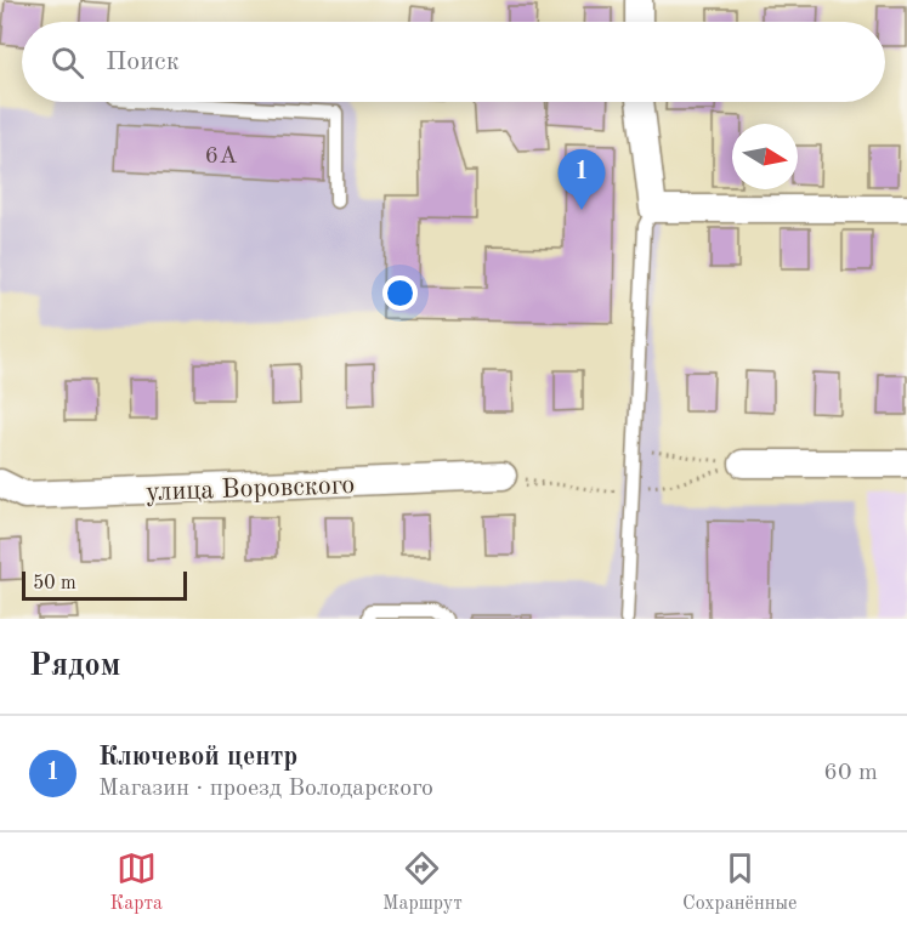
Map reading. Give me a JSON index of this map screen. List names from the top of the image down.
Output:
{
  "streets": {
    "street": ["улица Воровского"]
  },
  "house_numbers": ["6А"],
  "scale_bar": "50 m",
  "north": "right",
  "page": {
    "search": "Поиск",
    "pins": "1",
    "scale": "50 m",
    "heading": "Рядом",
    "list": [
      {
        "mark": "1",
        "name": "Ключевой центр",
        "note": "Магазин · проезд Володарского",
        "value": "60 m"
      }
    ],
    "nav": ["Карта", "Маршрут", "Сохранённые"]
  }
}
